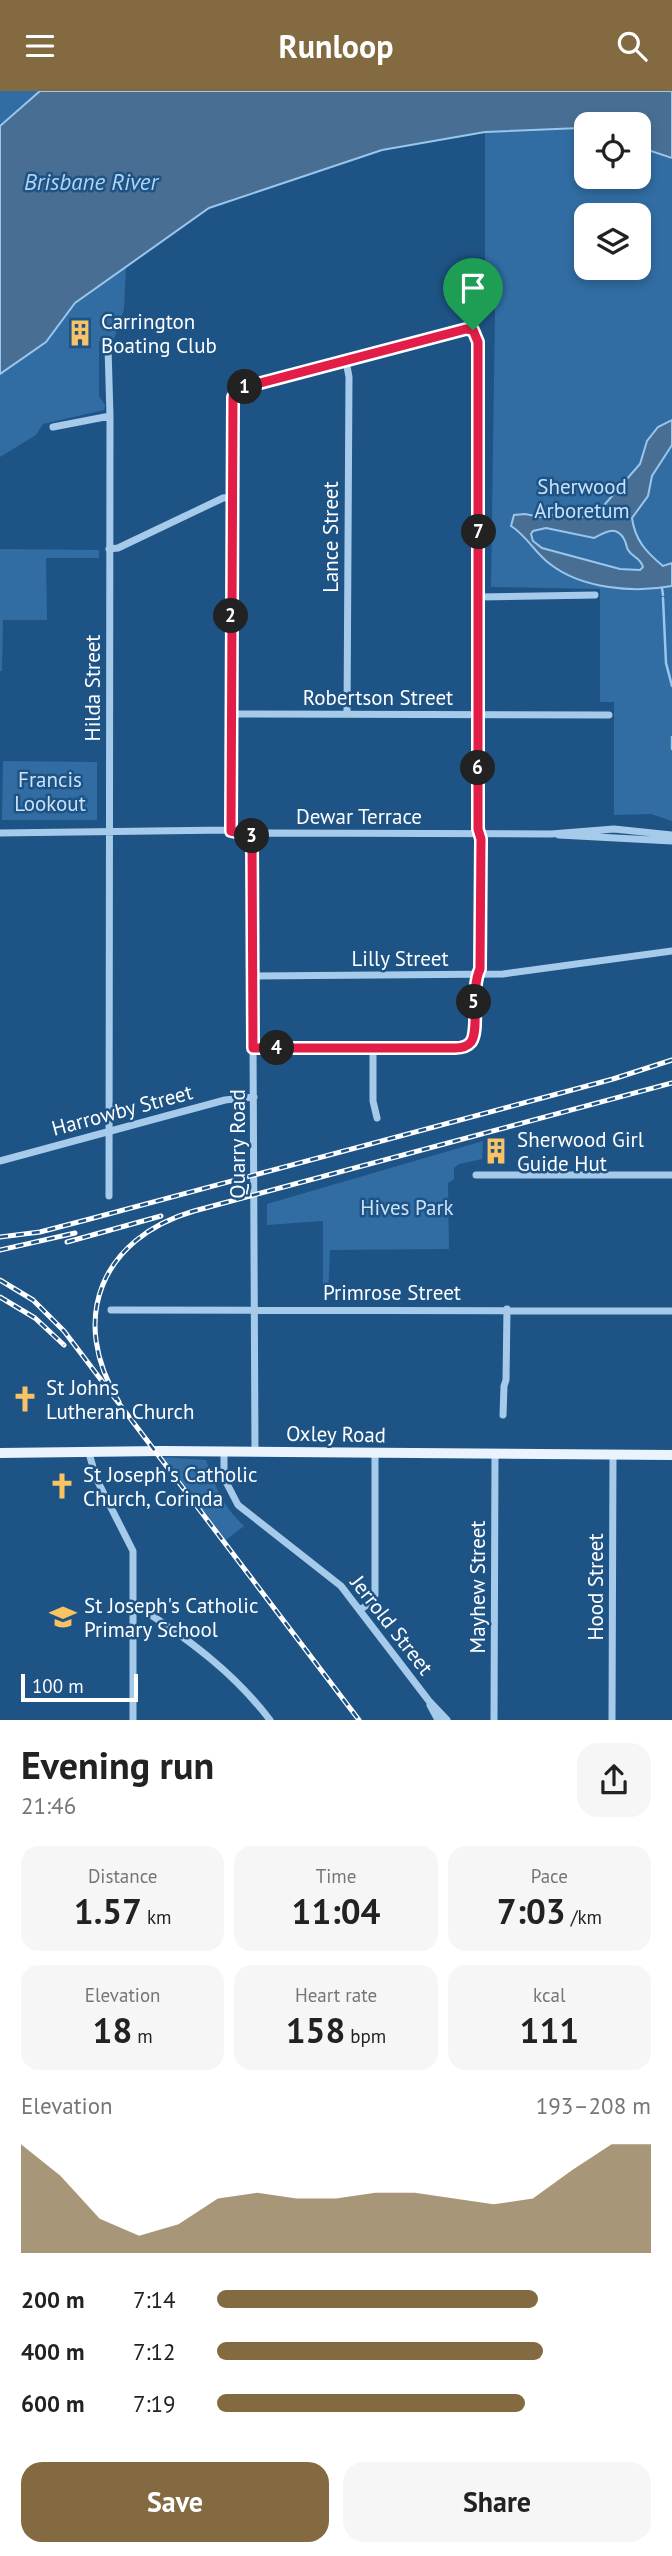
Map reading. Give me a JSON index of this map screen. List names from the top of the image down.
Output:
{
  "streets": {
    "main road": ["Oxley Road"],
    "street": [
      "Lance Street",
      "Hilda Street",
      "Robertson Street",
      "Dewar Terrace",
      "Lilly Street",
      "Harrowby Street",
      "Quarry Road",
      "Primrose Street",
      "Mayhew Street",
      "Hood Street",
      "Jerrold Street"
    ]
  },
  "crossings": [
    ["Lance Street", "Robertson Street"],
    ["Hilda Street", "Dewar Terrace"],
    ["Hilda Street", "Harrowby Street"],
    ["Dewar Terrace", "Quarry Road"],
    ["Lilly Street", "Quarry Road"],
    ["Harrowby Street", "Quarry Road"],
    ["Quarry Road", "Primrose Street"],
    ["Quarry Road", "Oxley Road"],
    ["Oxley Road", "Mayhew Street"],
    ["Oxley Road", "Hood Street"],
    ["Oxley Road", "Jerrold Street"]
  ],
  "water": ["Brisbane River"],
  "parks": ["Sherwood Arboretum", "Francis Lookout", "Hives Park"],
  "places": {
    "building": ["Carrington Boating Club", "Sherwood Girl Guide Hut"],
    "church": ["St Johns Lutheran Church", "St Joseph's Catholic Church, Corinda"],
    "school or university": ["St Joseph's Catholic Primary School"]
  },
  "scale_bar": "100 m",
  "page": {
    "header": "Runloop",
    "pins": [
      "1",
      "7",
      "2",
      "6",
      "3",
      "5",
      "4"
    ],
    "scale": "100 m",
    "heading": ["Evening run", "21:46"],
    "stats": [
      ["Distance", "1.57 km"],
      ["Time", "11:04"],
      ["Pace", "7:03 /km"],
      ["Elevation", "18 m"],
      ["Heart rate", "158 bpm"],
      ["kcal", "111"]
    ],
    "chart": ["Elevation", "193–208 m"],
    "list": [
      {
        "name": "200 m",
        "note": "7:14"
      },
      {
        "name": "400 m",
        "note": "7:12"
      },
      {
        "name": "600 m",
        "note": "7:19"
      }
    ],
    "buttons": ["Save", "Share"]
  }
}
